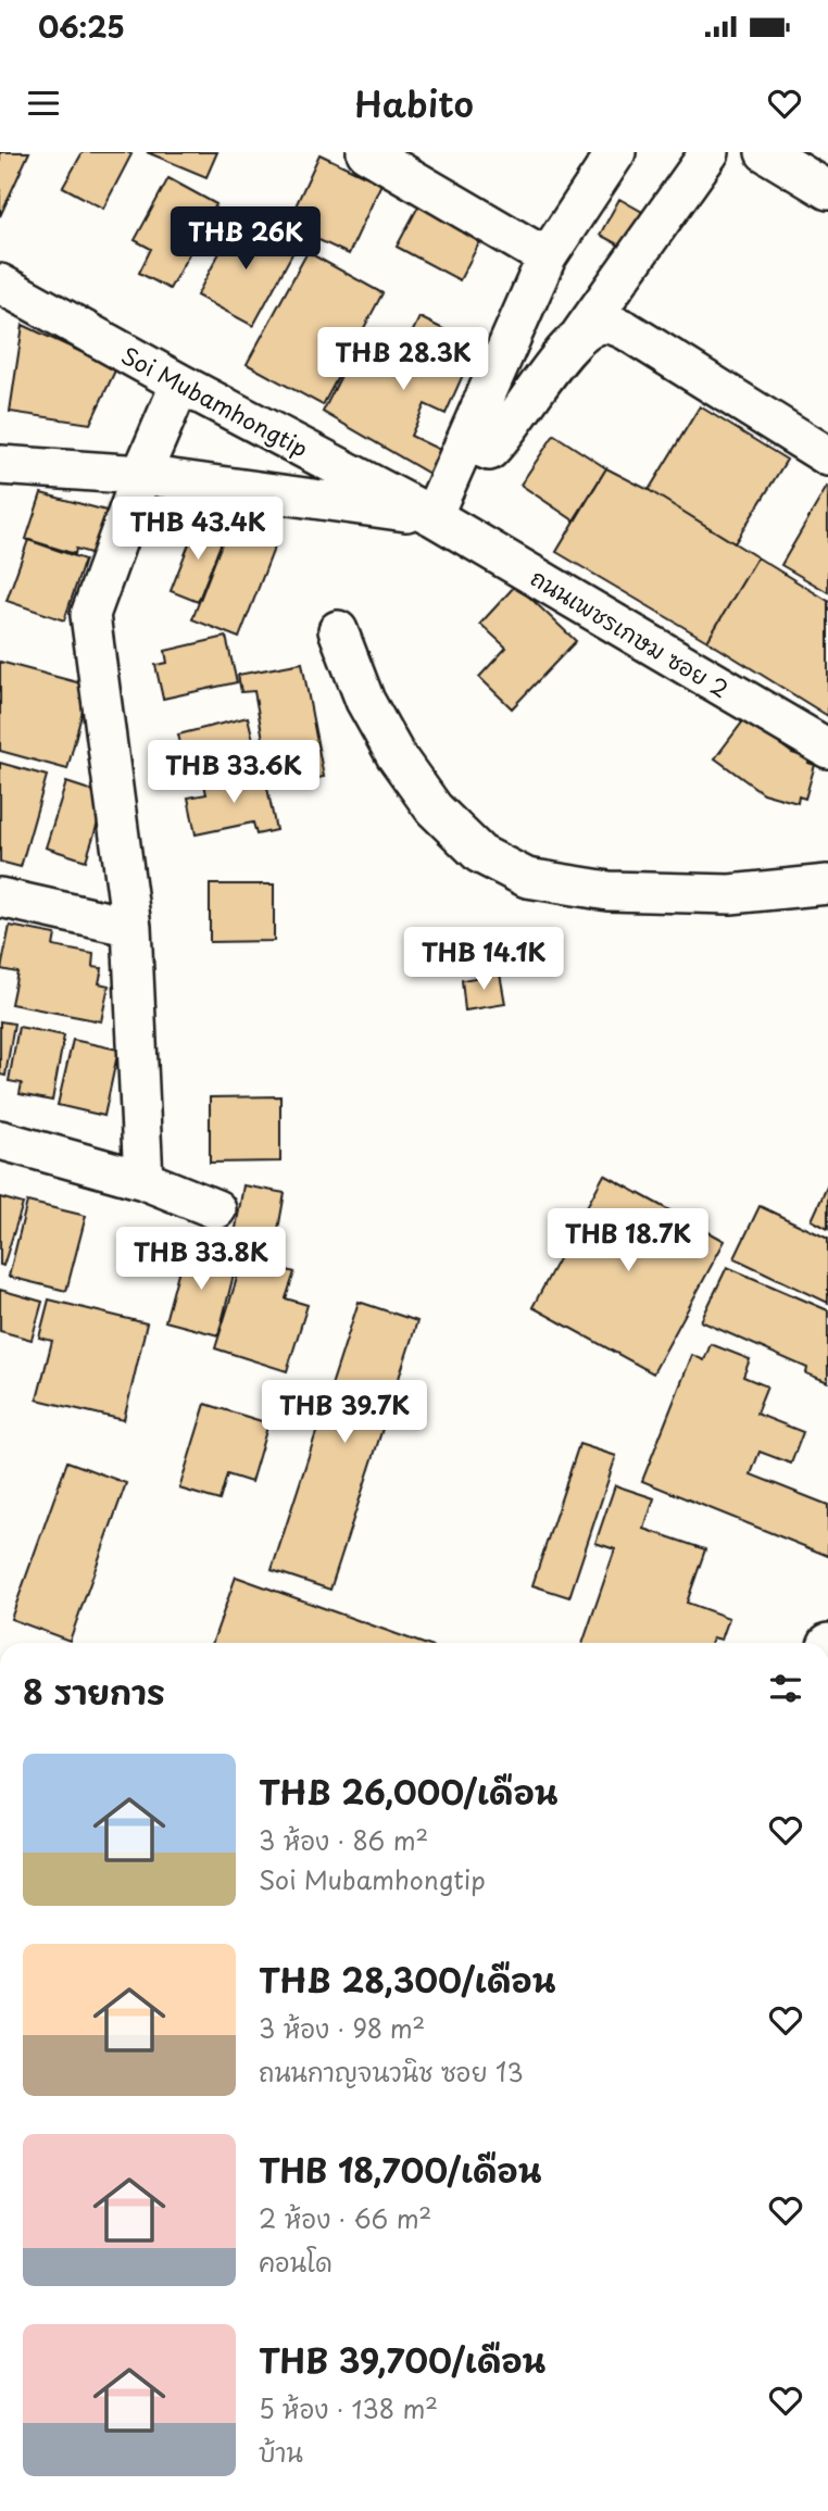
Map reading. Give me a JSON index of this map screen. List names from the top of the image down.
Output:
{
  "streets": {
    "street": ["Soi Mubamhongtip", "ถนนเพชรเกษม ซอย 2"]
  },
  "crossings": [
    ["Soi Mubamhongtip", "ถนนเพชรเกษม ซอย 2"]
  ],
  "page": {
    "status": "06:25",
    "header": "Habito",
    "price": [
      "THB 26K",
      "THB 28.3K",
      "THB 43.4K",
      "THB 33.6K",
      "THB 14.1K",
      "THB 18.7K",
      "THB 33.8K",
      "THB 39.7K"
    ],
    "heading": "8 รายการ",
    "list": [
      {
        "name": "THB 26,000/เดือน",
        "note": "3 ห้อง · 86 m² · Soi Mubamhongtip"
      },
      {
        "name": "THB 28,300/เดือน",
        "note": "3 ห้อง · 98 m² · ถนนกาญจนวนิช ซอย 13"
      },
      {
        "name": "THB 18,700/เดือน",
        "note": "2 ห้อง · 66 m² · คอนโด"
      },
      {
        "name": "THB 39,700/เดือน",
        "note": "5 ห้อง · 138 m² · บ้าน"
      }
    ]
  }
}
